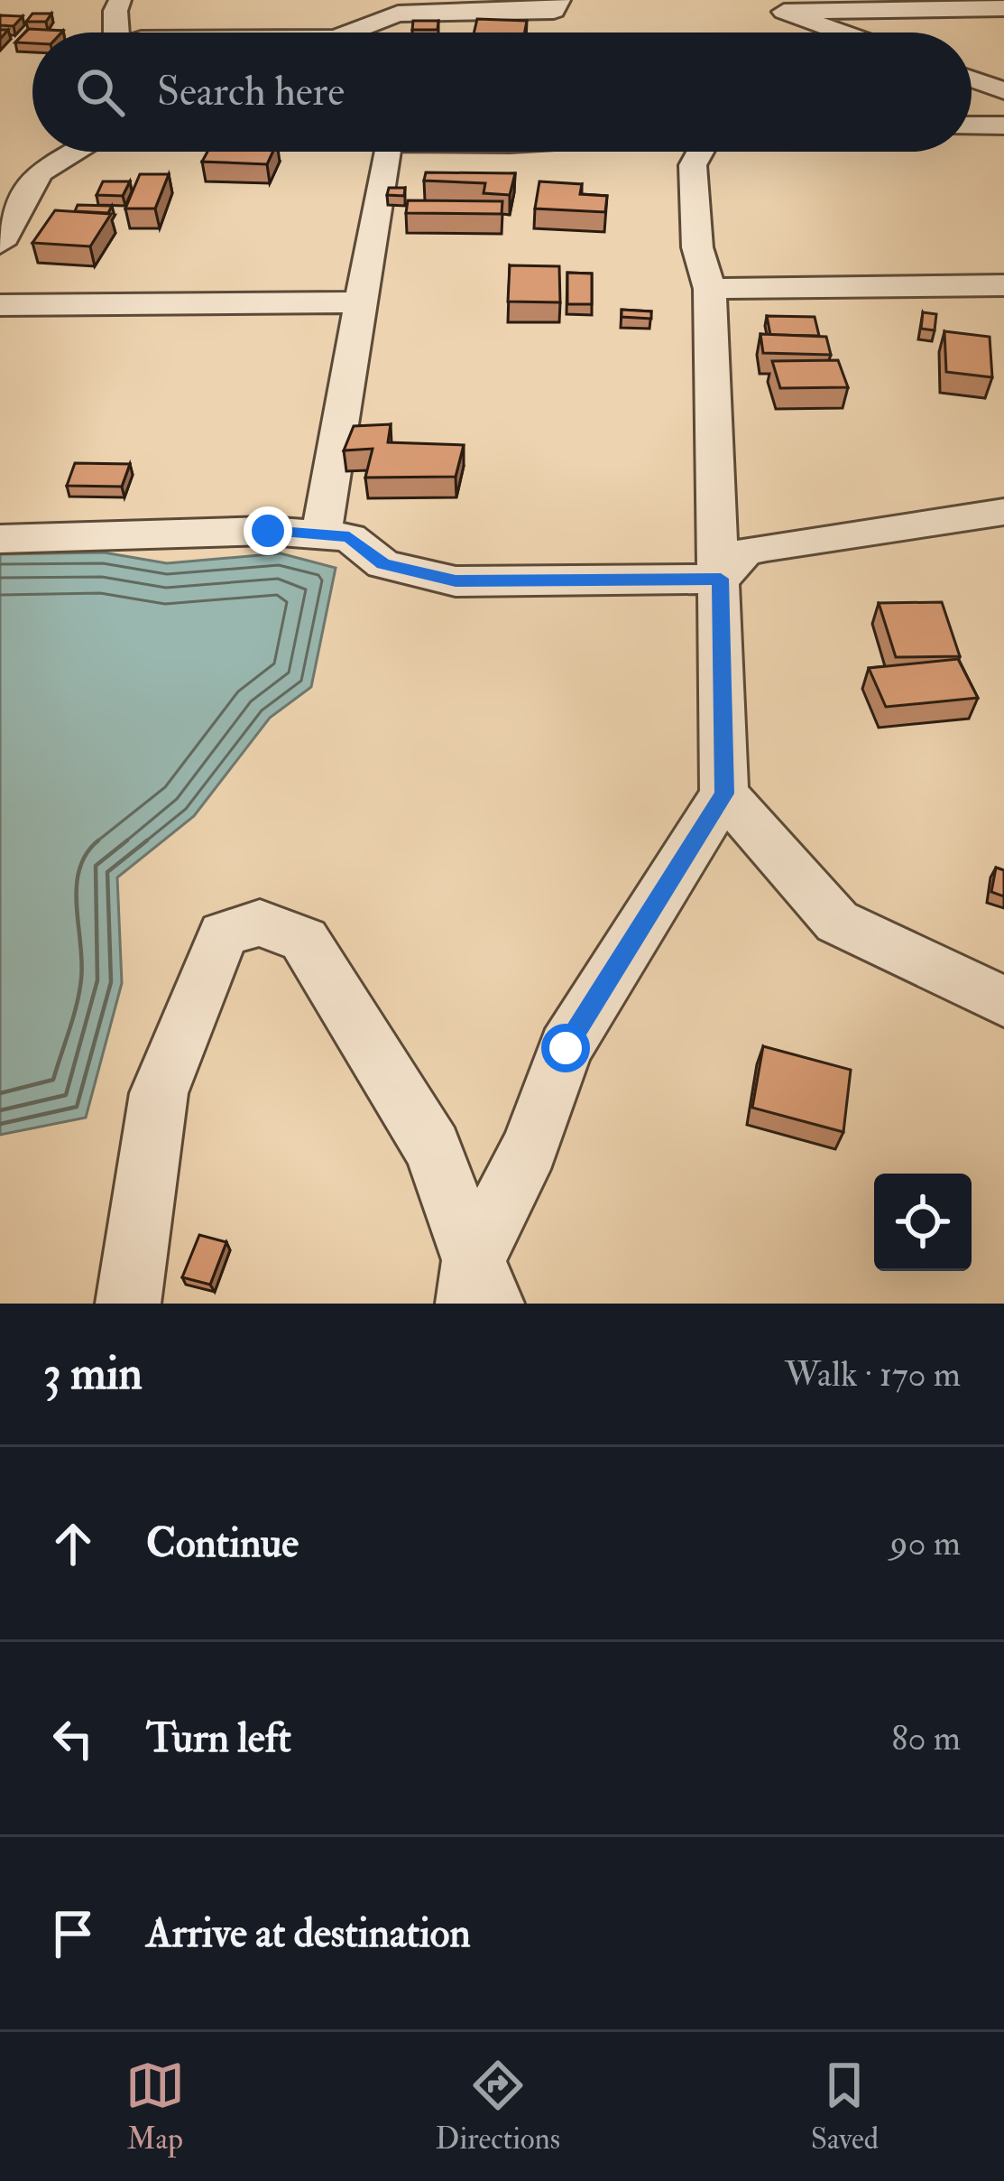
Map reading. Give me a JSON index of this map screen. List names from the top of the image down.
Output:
{
  "page": {
    "search": "Search here",
    "heading": ["3 min", "Walk · 170 m"],
    "list": [
      ["Continue", "90 m"],
      ["Turn left", "80 m"],
      "Arrive at destination"
    ],
    "nav": ["Map", "Directions", "Saved"]
  }
}
